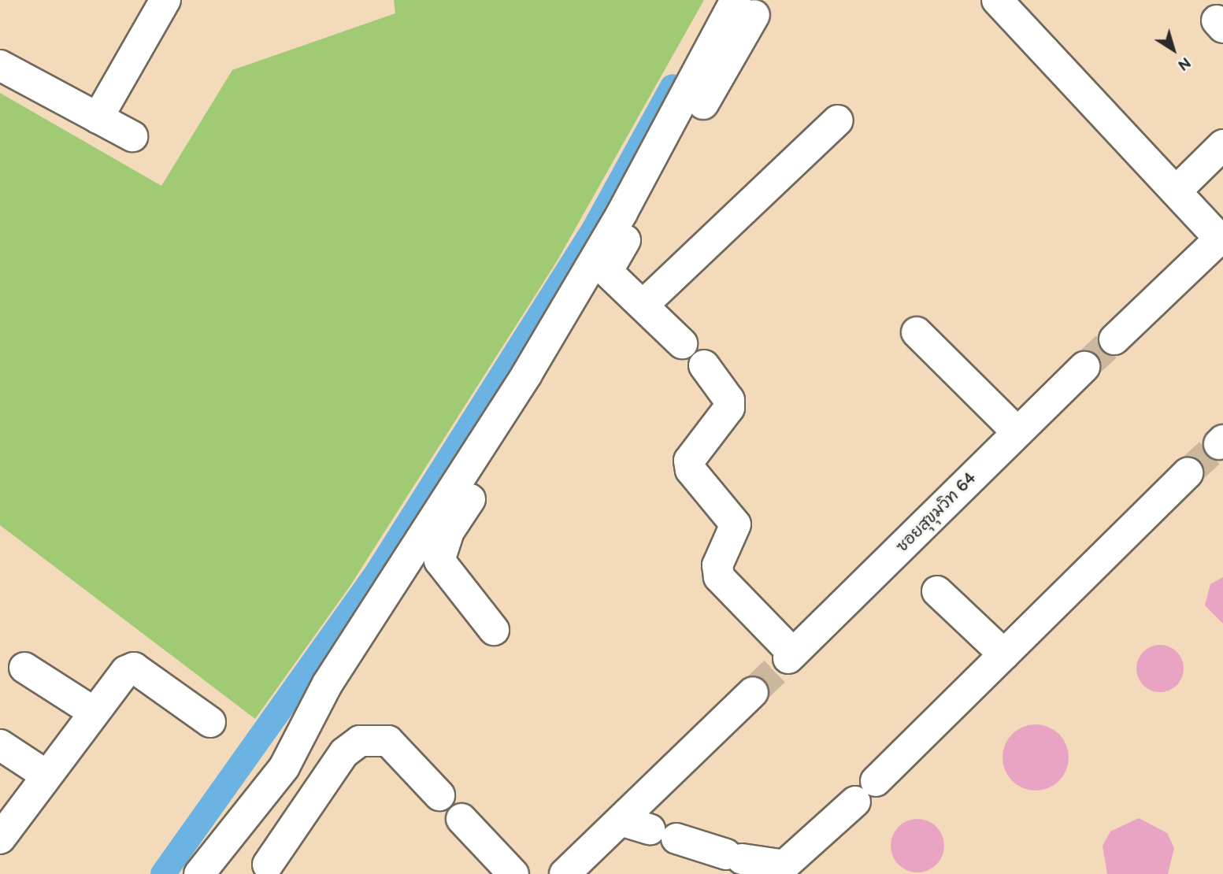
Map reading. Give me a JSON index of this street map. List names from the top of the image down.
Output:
{
  "streets": {
    "street": ["ซอยสุขุมวิท 64"]
  },
  "north": "bottom right"
}
